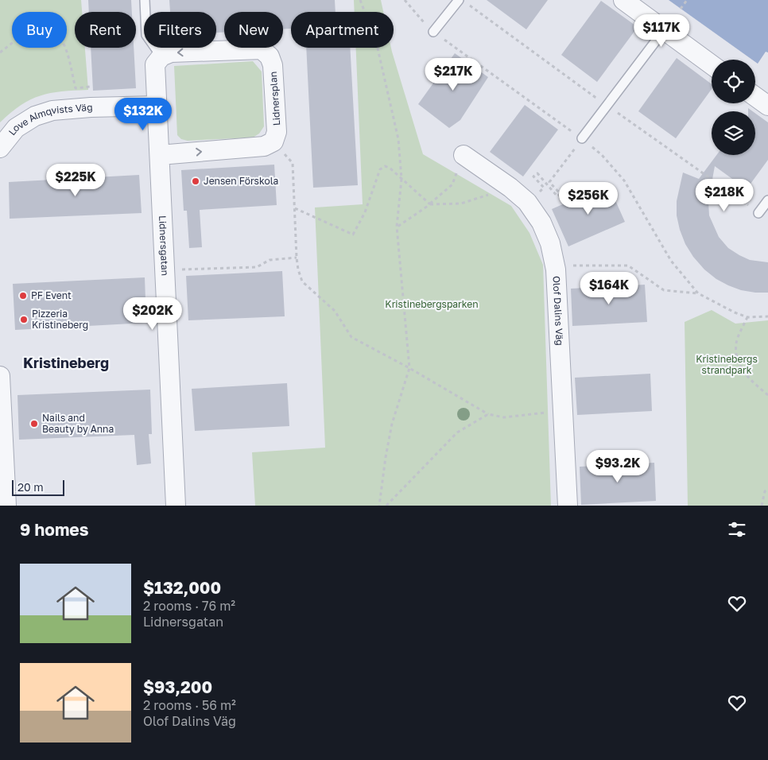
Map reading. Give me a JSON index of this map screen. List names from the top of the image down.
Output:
{
  "streets": {
    "street": [
      "Lidnersplan",
      "Love Almqvists Väg",
      "Lidnersgatan",
      "Olof Dalins Väg"
    ]
  },
  "crossings": [
    ["Lidnersplan", "Lidnersgatan"],
    ["Love Almqvists Väg", "Lidnersgatan"]
  ],
  "districts": ["Kristineberg"],
  "parks": ["Kristinebergsparken", "Kristinebergs strandpark"],
  "places": [
    "Jensen Förskola",
    "PF Event",
    "Pizzeria Kristineberg",
    "Nails and Beauty by Anna"
  ],
  "scale_bar": "20 m",
  "page": {
    "chip": [
      "Buy",
      "Rent",
      "Filters",
      "New",
      "Apartment"
    ],
    "price": [
      "$117K",
      "$217K",
      "$132K",
      "$225K",
      "$218K",
      "$256K",
      "$164K",
      "$202K",
      "$93.2K"
    ],
    "scale": "20 m",
    "heading": "9 homes",
    "list": [
      {
        "name": "$132,000",
        "note": "2 rooms · 76 m² · Lidnersgatan"
      },
      {
        "name": "$93,200",
        "note": "2 rooms · 56 m² · Olof Dalins Väg"
      }
    ]
  }
}
